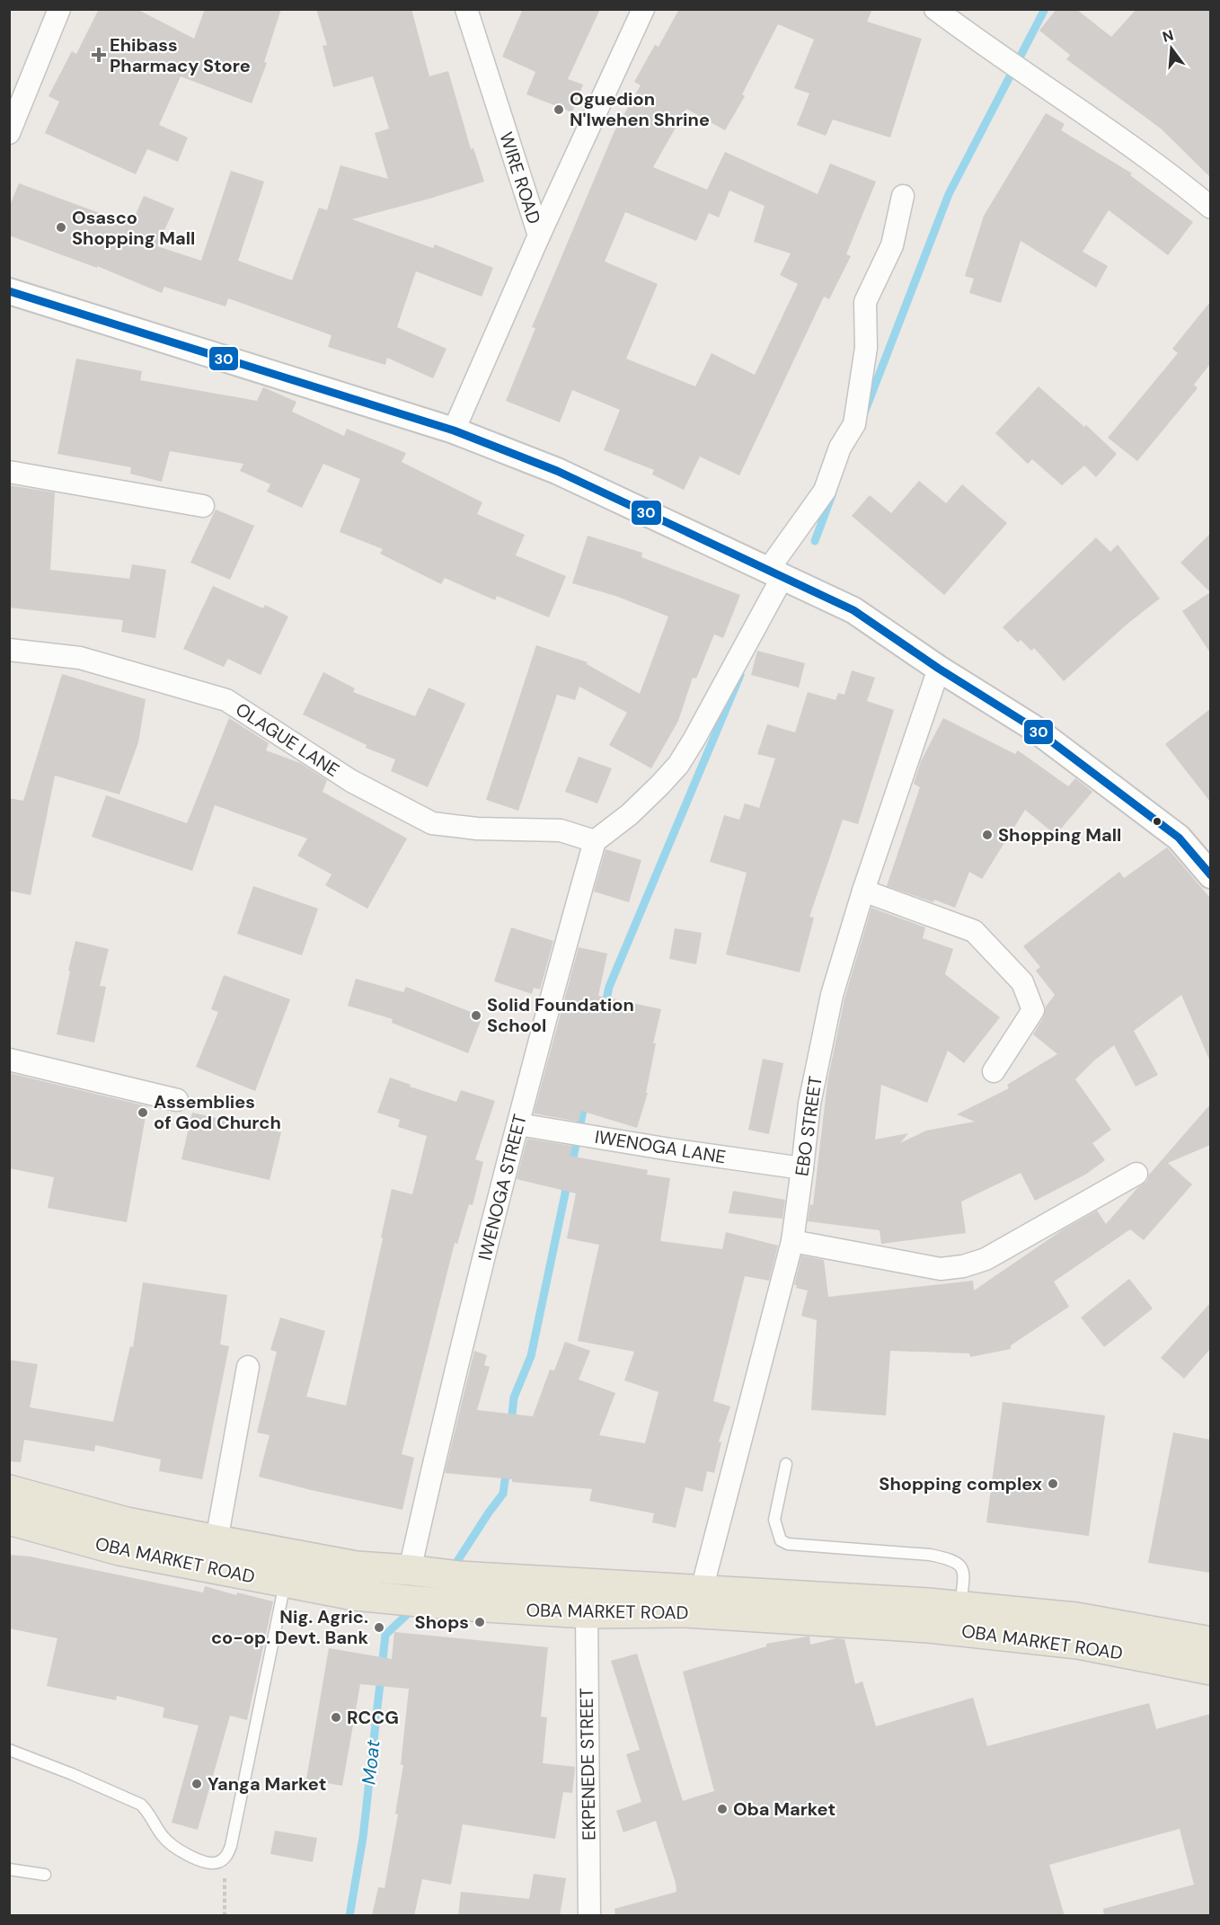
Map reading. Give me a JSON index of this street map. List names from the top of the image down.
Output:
{
  "streets": {
    "main road": ["OBA MARKET ROAD"],
    "street": [
      "WIRE ROAD",
      "OLAGUE LANE",
      "EBO STREET",
      "IWENOGA LANE",
      "IWENOGA STREET",
      "EKPENEDE STREET"
    ]
  },
  "crossings": [
    ["OLAGUE LANE", "IWENOGA STREET"],
    ["EBO STREET", "IWENOGA LANE"],
    ["EBO STREET", "OBA MARKET ROAD"],
    ["IWENOGA LANE", "IWENOGA STREET"],
    ["IWENOGA STREET", "OBA MARKET ROAD"],
    ["OBA MARKET ROAD", "EKPENEDE STREET"]
  ],
  "water": ["Moat"],
  "places": {
    "health": ["Ehibass Pharmacy Store"],
    "other": [
      "Oguedion N'Iwehen Shrine",
      "Osasco Shopping Mall",
      "Shopping Mall",
      "Solid Foundation School",
      "Assemblies of God Church",
      "Shopping complex",
      "Shops",
      "Nig. Agric. co-op. Devt. Bank",
      "RCCG",
      "Yanga Market",
      "Oba Market"
    ]
  },
  "lines": ["transit line 30"],
  "north": "top"
}
